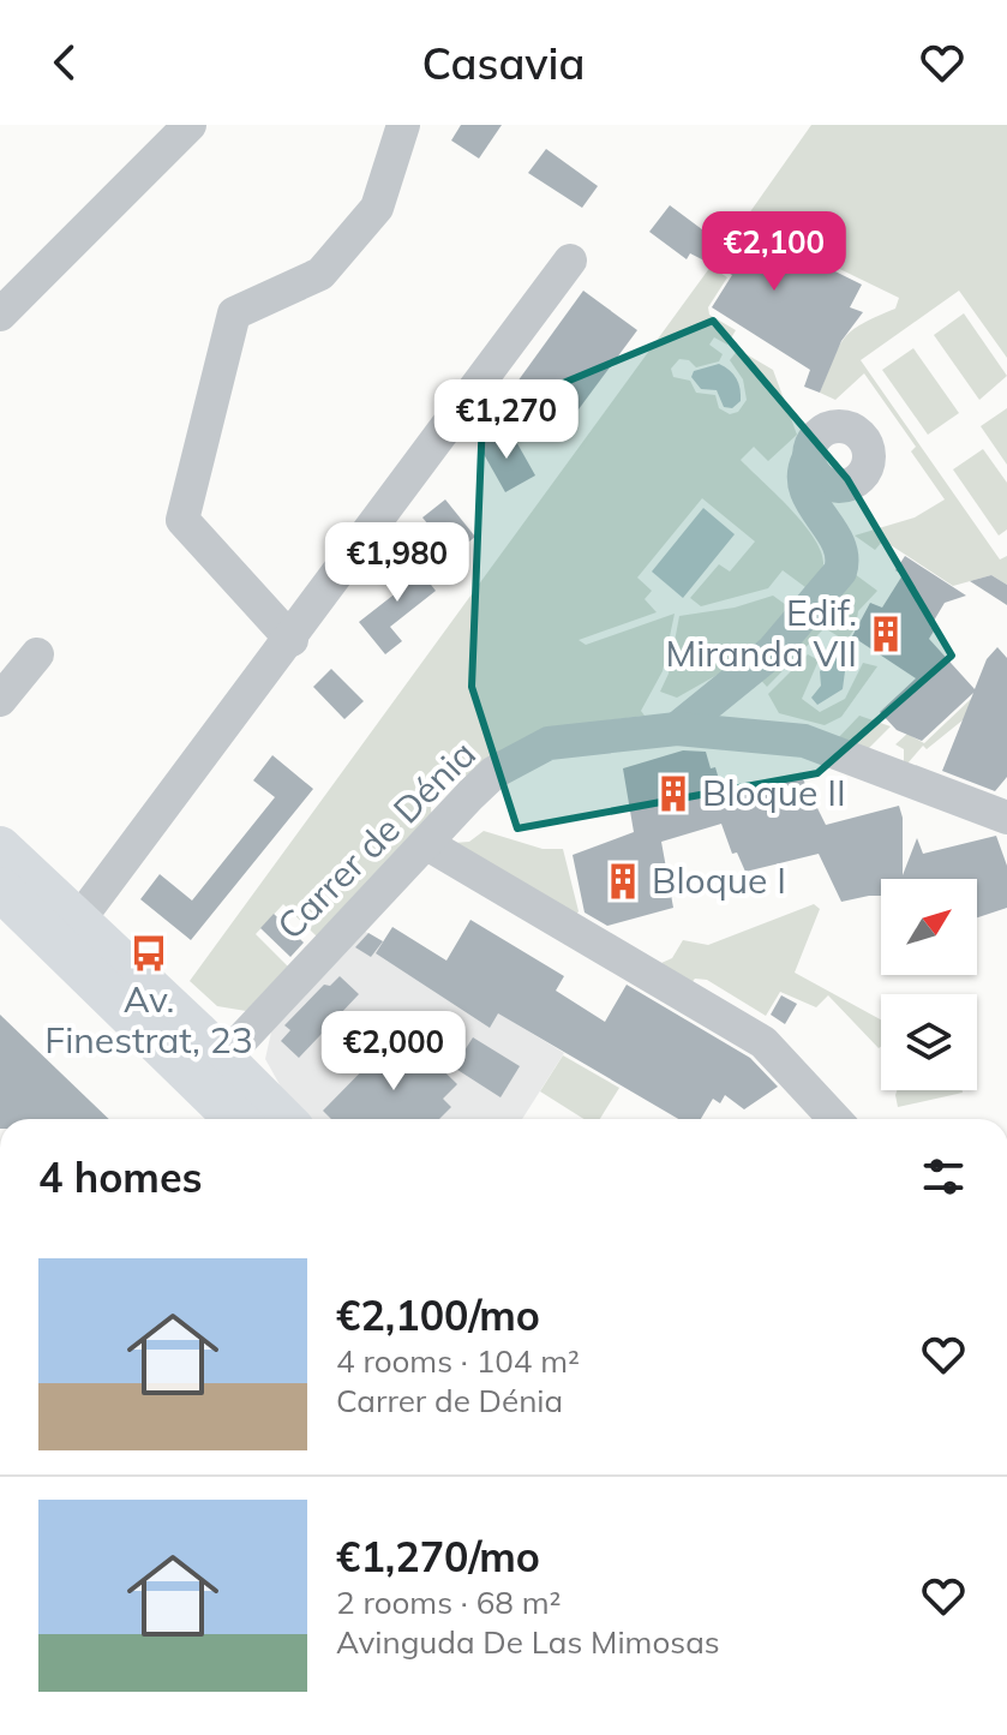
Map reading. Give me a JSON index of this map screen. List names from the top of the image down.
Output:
{
  "streets": {
    "street": ["Carrer de Dénia"]
  },
  "places": {
    "building": ["Edif. Miranda VII", "Bloque II", "Bloque I"],
    "bus stop": ["Av. Finestrat, 23"]
  },
  "north": "top right",
  "page": {
    "header": "Casavia",
    "price": [
      "€2,100",
      "€1,270",
      "€1,980",
      "€2,000"
    ],
    "heading": "4 homes",
    "list": [
      {
        "name": "€2,100/mo",
        "note": "4 rooms · 104 m² · Carrer de Dénia"
      },
      {
        "name": "€1,270/mo",
        "note": "2 rooms · 68 m² · Avinguda De Las Mimosas"
      }
    ]
  }
}
